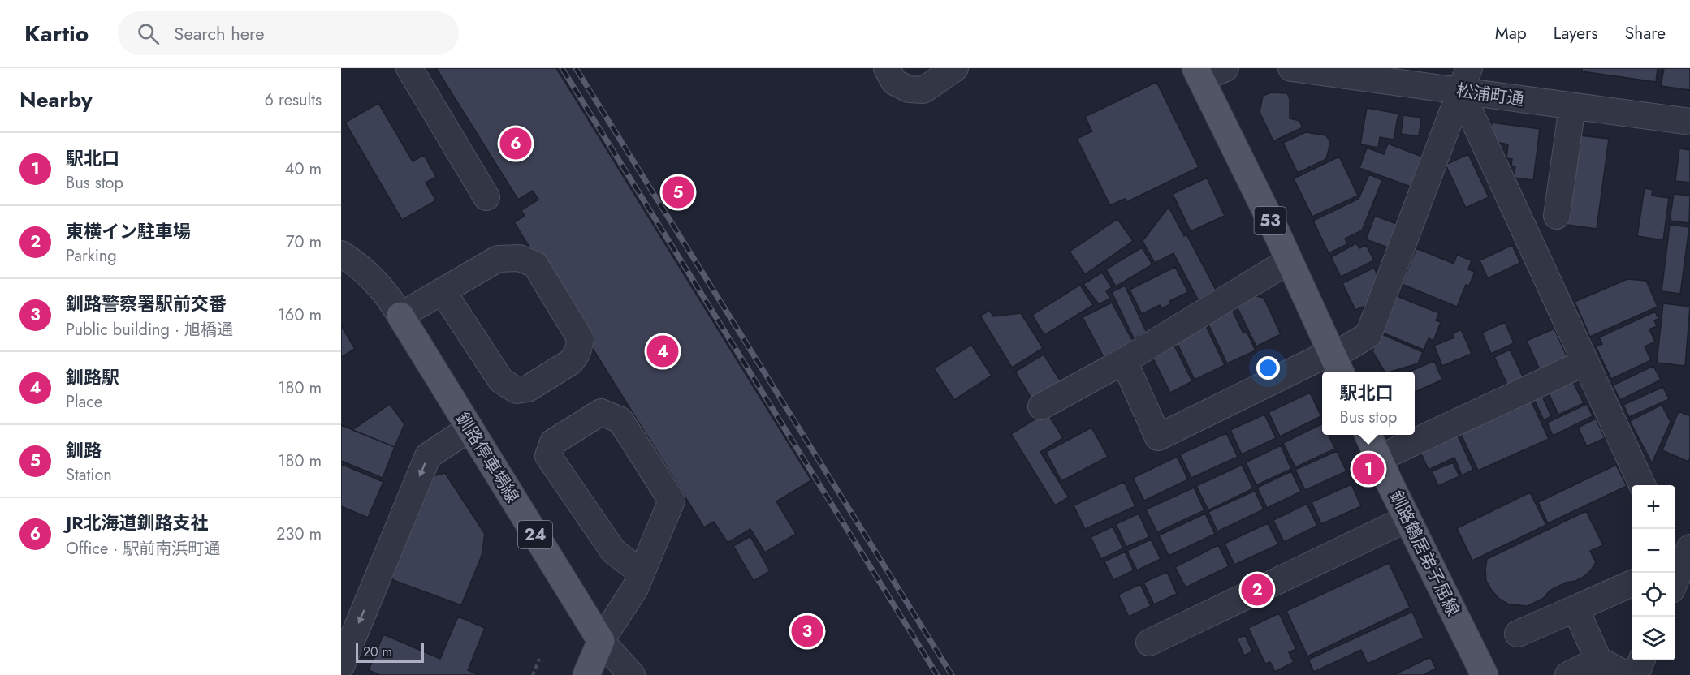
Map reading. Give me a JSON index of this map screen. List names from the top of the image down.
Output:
{
  "streets": {
    "main road": [
      "53",
      "釧路停車場線",
      "24",
      "釧路鶴居弟子屈線"
    ],
    "street": ["松浦町通"]
  },
  "scale_bar": "20 m",
  "page": {
    "header": "Kartio",
    "search": "Search here",
    "nav": ["Map", "Layers", "Share"],
    "heading": ["Nearby", "6 results"],
    "pins": [
      "6",
      "5",
      "4",
      "1",
      "2",
      "3"
    ],
    "list": [
      {
        "mark": "1",
        "name": "駅北口",
        "note": "Bus stop",
        "value": "40 m"
      },
      {
        "mark": "2",
        "name": "東横イン駐車場",
        "note": "Parking",
        "value": "70 m"
      },
      {
        "mark": "3",
        "name": "釧路警察署駅前交番",
        "note": "Public building · 旭橋通",
        "value": "160 m"
      },
      {
        "mark": "4",
        "name": "釧路駅",
        "note": "Place",
        "value": "180 m"
      },
      {
        "mark": "5",
        "name": "釧路",
        "note": "Station",
        "value": "180 m"
      },
      {
        "mark": "6",
        "name": "JR北海道釧路支社",
        "note": "Office · 駅前南浜町通",
        "value": "230 m"
      }
    ],
    "popup": ["駅北口", "Bus stop"],
    "map_buttons": ["+", "−"],
    "scale": "20 m"
  }
}
